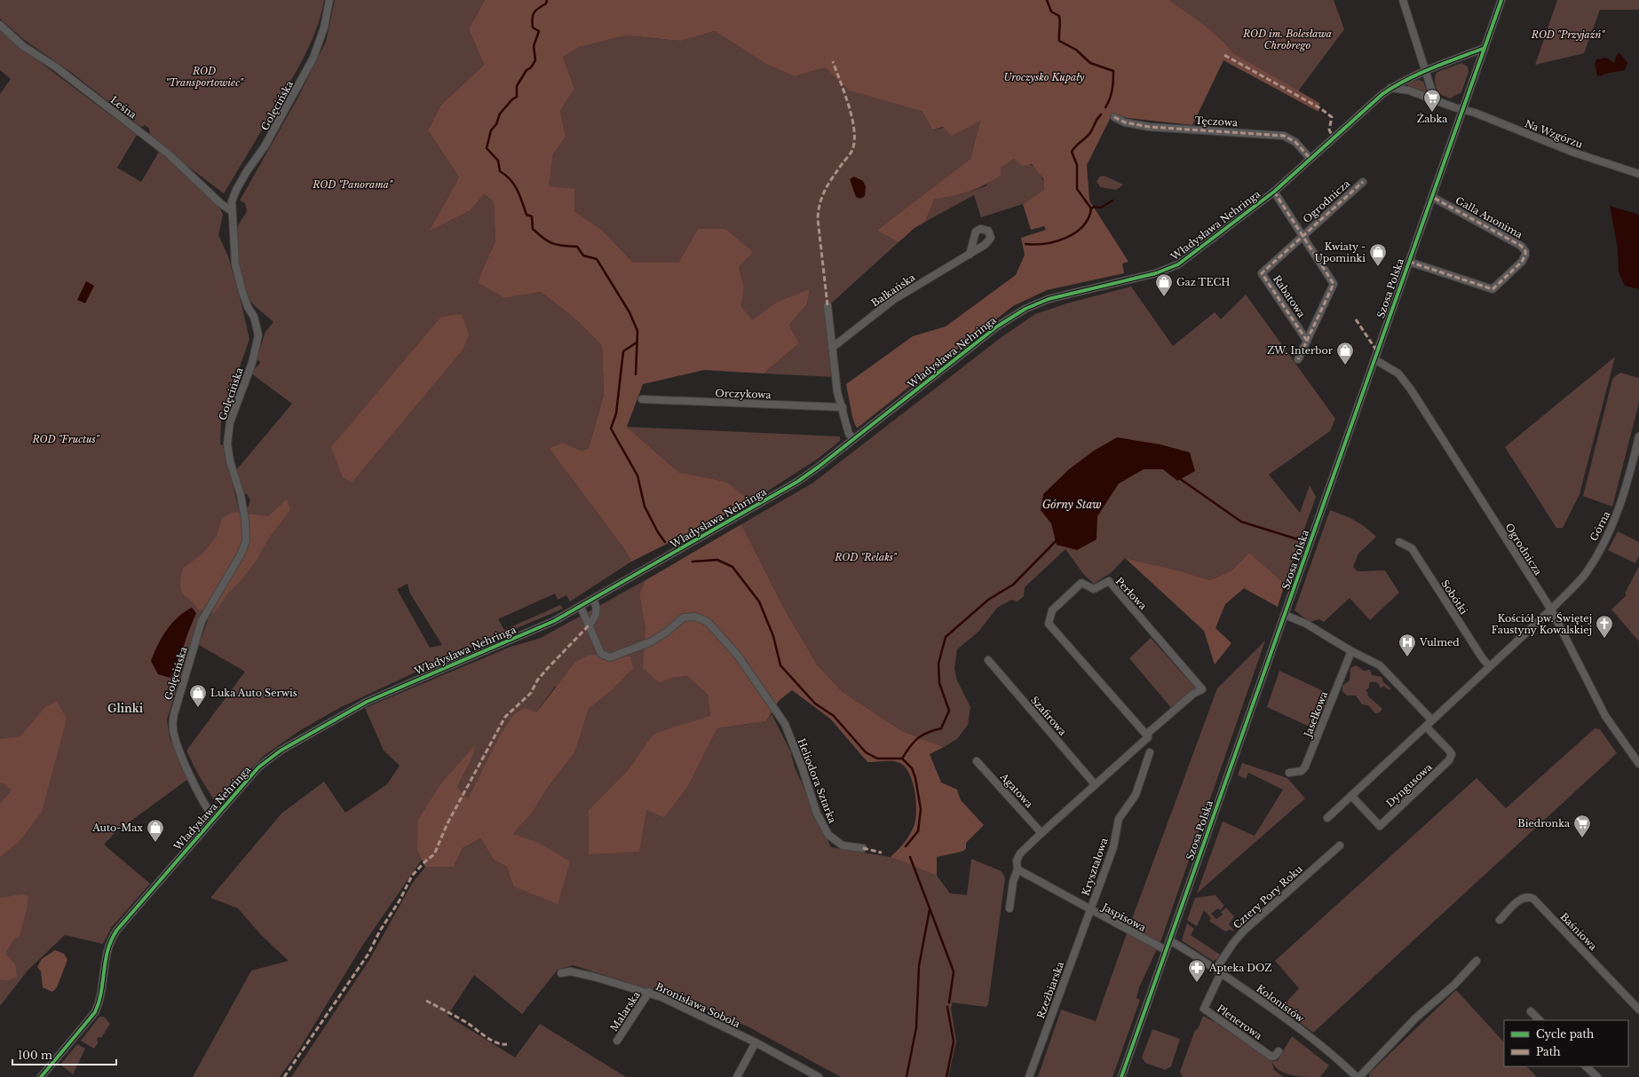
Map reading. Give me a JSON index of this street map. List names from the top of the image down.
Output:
{
  "streets": {
    "street": [
      "Golęcińska",
      "Leśna",
      "Tęczowa",
      "Na Wzgórzu",
      "Ogrodnicza",
      "Galla Anonima",
      "Władysława Nehringa",
      "Szosa Polska",
      "Bałkańska",
      "Rabatowa",
      "Orczykowa",
      "Górna",
      "Perłowa",
      "Sobótki",
      "Jasełkowa",
      "Szafirowa",
      "Heliodora Sztarka",
      "Dyngusowa",
      "Agatowa",
      "Kryształowa",
      "Cztery Pory Roku",
      "Jaspisowa",
      "Baśniowa",
      "Rzeźbiarska",
      "Kolonistów",
      "Bronisława Sobola",
      "Malarska",
      "Plenerowa"
    ]
  },
  "crossings": [
    ["Golęcińska", "Leśna"],
    ["Golęcińska", "Władysława Nehringa"],
    ["Tęczowa", "Władysława Nehringa"],
    ["Na Wzgórzu", "Szosa Polska"],
    ["Ogrodnicza", "Władysława Nehringa"],
    ["Ogrodnicza", "Szosa Polska"],
    ["Ogrodnicza", "Rabatowa"],
    ["Ogrodnicza", "Górna"],
    ["Galla Anonima", "Szosa Polska"],
    ["Władysława Nehringa", "Szosa Polska"],
    ["Szosa Polska", "Jaspisowa"],
    ["Szosa Polska", "Kolonistów"],
    ["Perłowa", "Szafirowa"],
    ["Perłowa", "Agatowa"],
    ["Perłowa", "Jaspisowa"],
    ["Kryształowa", "Jaspisowa"],
    ["Kryształowa", "Rzeźbiarska"],
    ["Cztery Pory Roku", "Kolonistów"],
    ["Cztery Pory Roku", "Plenerowa"],
    ["Jaspisowa", "Rzeźbiarska"],
    ["Kolonistów", "Plenerowa"],
    ["Bronisława Sobola", "Malarska"]
  ],
  "districts": ["Glinki"],
  "water": ["Górny Staw"],
  "parks": [
    "ROD im. Bolesława Chrobrego",
    "ROD \"Przyjaźń\"",
    "ROD \"Transportowiec\"",
    "Uroczysko Kupały",
    "ROD \"Panorama\"",
    "ROD \"Fructus\"",
    "ROD \"Relaks\""
  ],
  "places": {
    "supermarket": ["Żabka", "Biedronka"],
    "shop": [
      "Kwiaty - Upominki",
      "Gaz TECH",
      "ZW. Interbor",
      "Luka Auto Serwis",
      "Auto-Max"
    ],
    "church": ["Kościół pw. Świętej Faustyny Kowalskiej"],
    "hospital": ["Vulmed"],
    "pharmacy": ["Apteka DOZ"]
  },
  "legend": ["Cycle path", "Path"],
  "scale_bar": "100 m"
}
